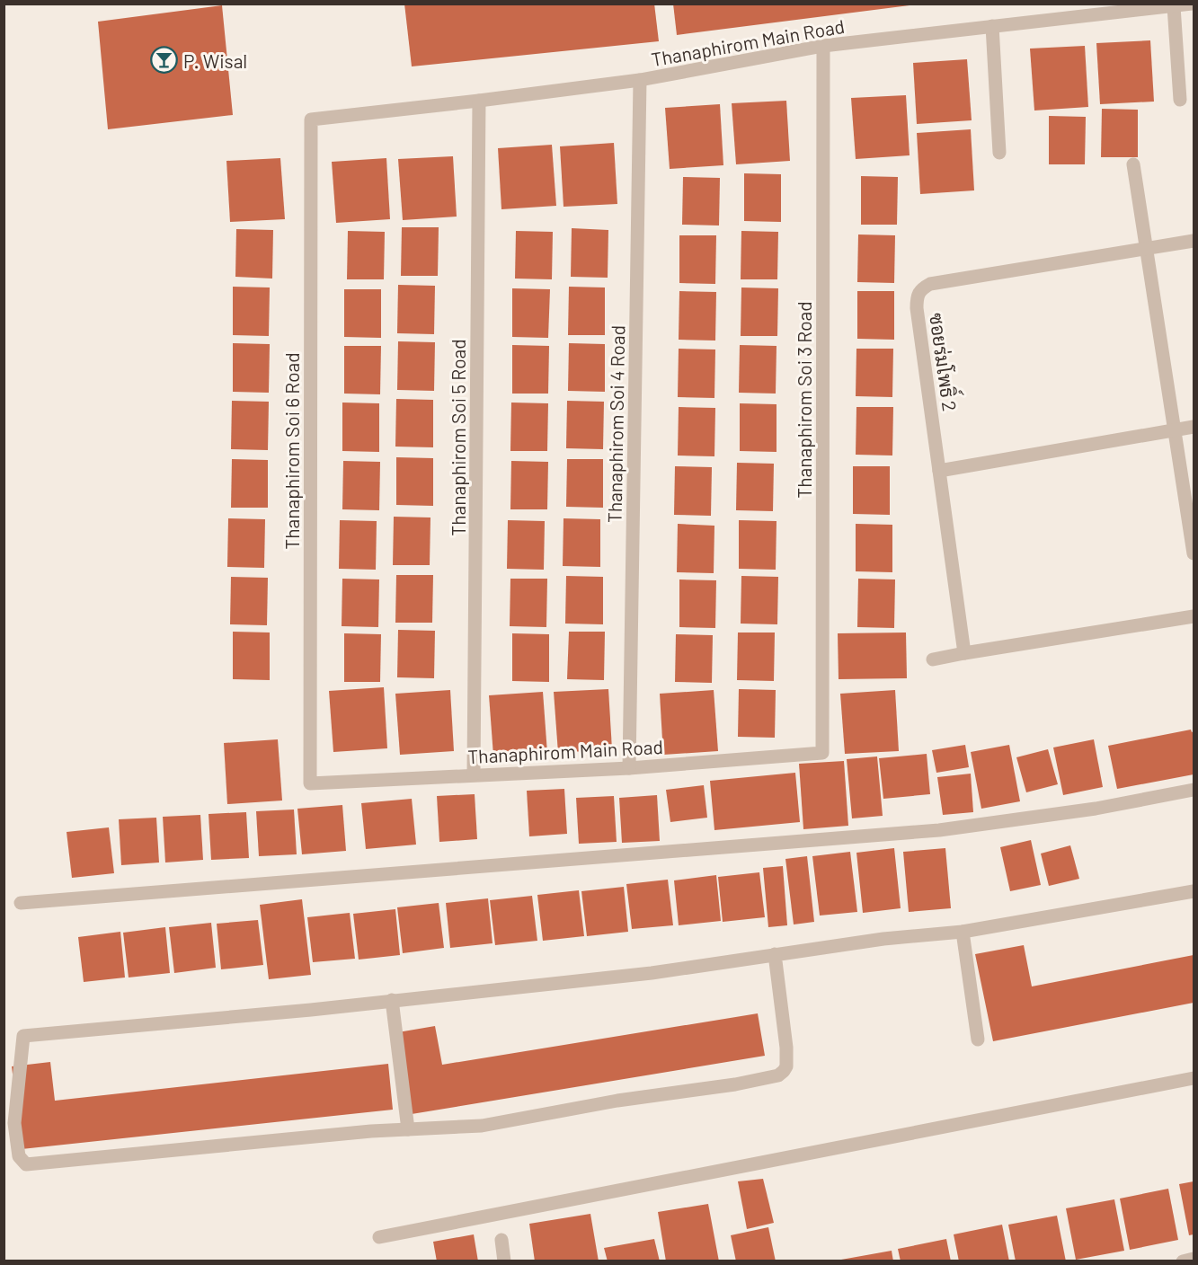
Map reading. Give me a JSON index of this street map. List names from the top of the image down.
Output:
{
  "streets": {
    "street": [
      "Thanaphirom Main Road",
      "ซอยร่มโพธิ์ 2",
      "Thanaphirom Soi 3 Road",
      "Thanaphirom Soi 4 Road",
      "Thanaphirom Soi 5 Road",
      "Thanaphirom Soi 6 Road"
    ]
  },
  "crossings": [
    ["Thanaphirom Main Road", "Thanaphirom Soi 3 Road"],
    ["Thanaphirom Main Road", "Thanaphirom Soi 4 Road"],
    ["Thanaphirom Main Road", "Thanaphirom Soi 5 Road"],
    ["Thanaphirom Main Road", "Thanaphirom Soi 6 Road"]
  ],
  "places": {
    "bar": ["P. Wisal"]
  }
}
